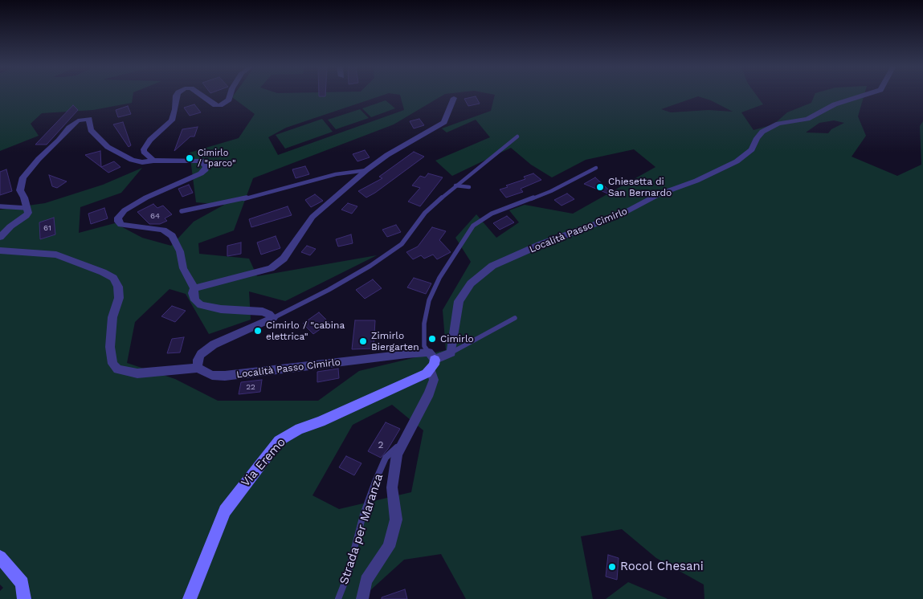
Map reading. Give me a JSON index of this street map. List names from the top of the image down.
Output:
{
  "streets": {
    "street": ["Località Passo Cimirlo", "Via Eremo", "Strada per Maranza"]
  },
  "crossings": [
    ["Località Passo Cimirlo", "Via Eremo"],
    ["Località Passo Cimirlo", "Strada per Maranza"],
    ["Via Eremo", "Strada per Maranza"]
  ],
  "places": [
    "Cimirlo / \"parco\"",
    "Chiesetta di San Bernardo",
    "Cimirlo / \"cabina elettrica\"",
    "Cimirlo",
    "Zimirlo Biergarten",
    "Rocol Chesani"
  ],
  "house_numbers": [
    "64",
    "61",
    "22",
    "2"
  ]
}
